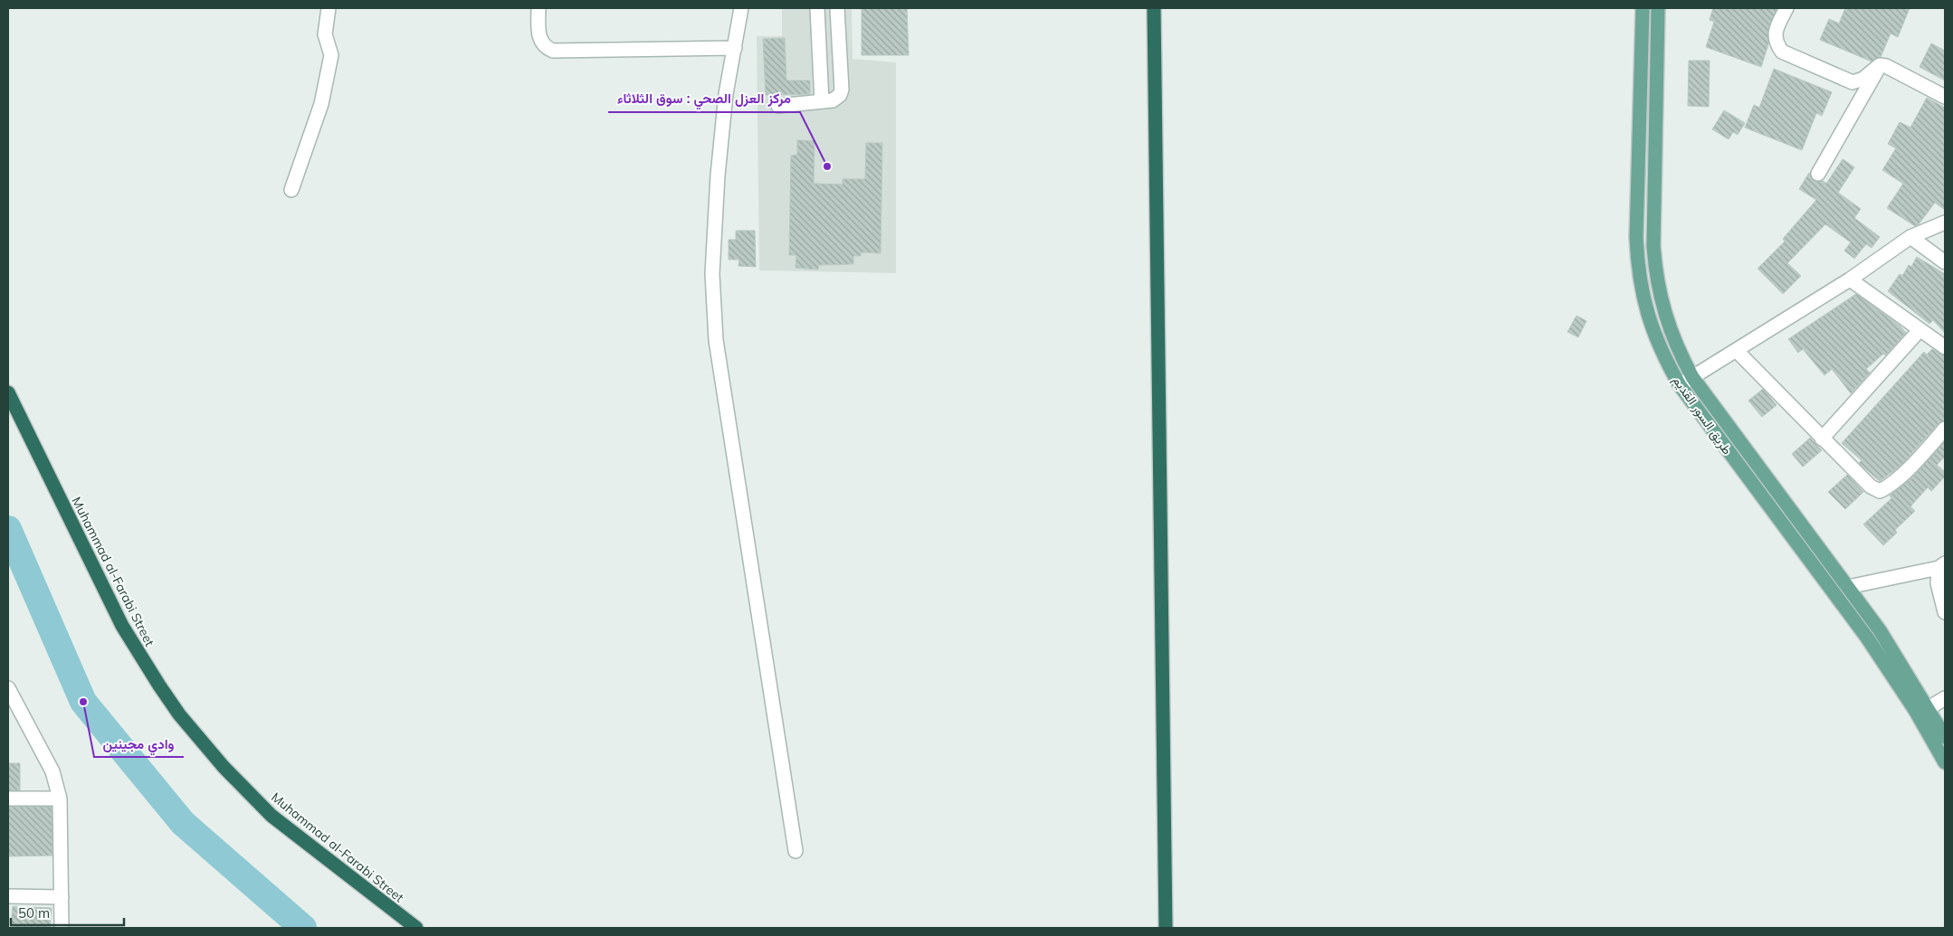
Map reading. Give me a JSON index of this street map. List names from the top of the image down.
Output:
{
  "streets": {
    "highway": ["Muhammad al-Farabi Street"],
    "main road": ["طريق السور القديم"]
  },
  "places": ["مركز العزل الصحي : سوق الثلاثاء", "وادي مجينين"],
  "scale_bar": "50 m"
}
